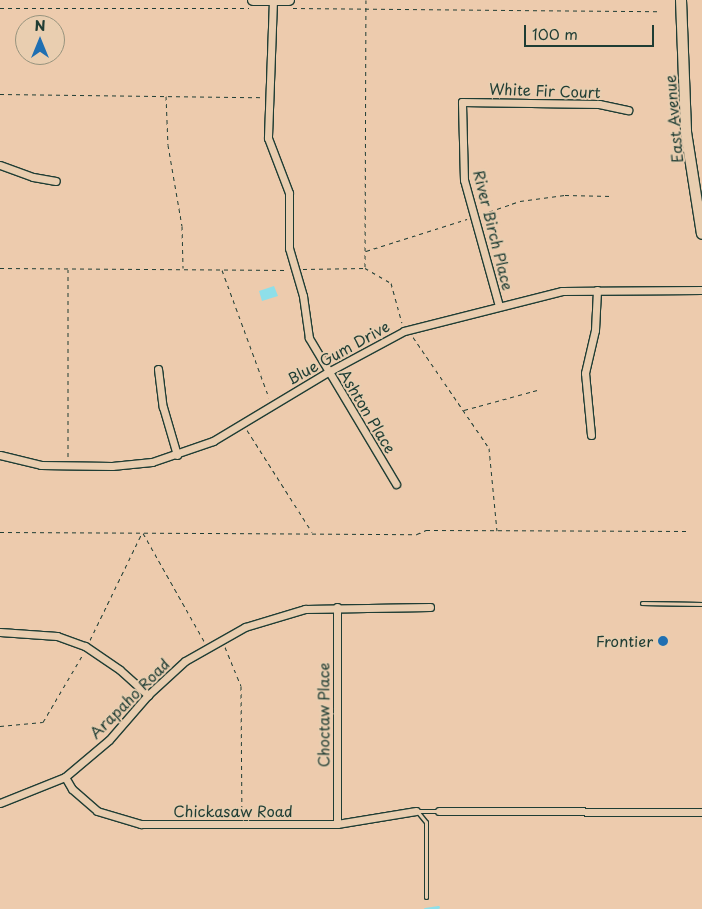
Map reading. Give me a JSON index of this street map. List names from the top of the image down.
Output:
{
  "streets": {
    "main road": ["East Avenue"],
    "street": [
      "White Fir Court",
      "River Birch Place",
      "Blue Gum Drive",
      "Ashton Place",
      "Arapaho Road",
      "Choctaw Place",
      "Chickasaw Road"
    ]
  },
  "crossings": [
    ["White Fir Court", "River Birch Place"],
    ["River Birch Place", "Blue Gum Drive"],
    ["Blue Gum Drive", "Ashton Place"],
    ["Arapaho Road", "Choctaw Place"],
    ["Arapaho Road", "Chickasaw Road"],
    ["Choctaw Place", "Chickasaw Road"]
  ],
  "places": ["Frontier"],
  "scale_bar": "100 m",
  "north": "top"
}
